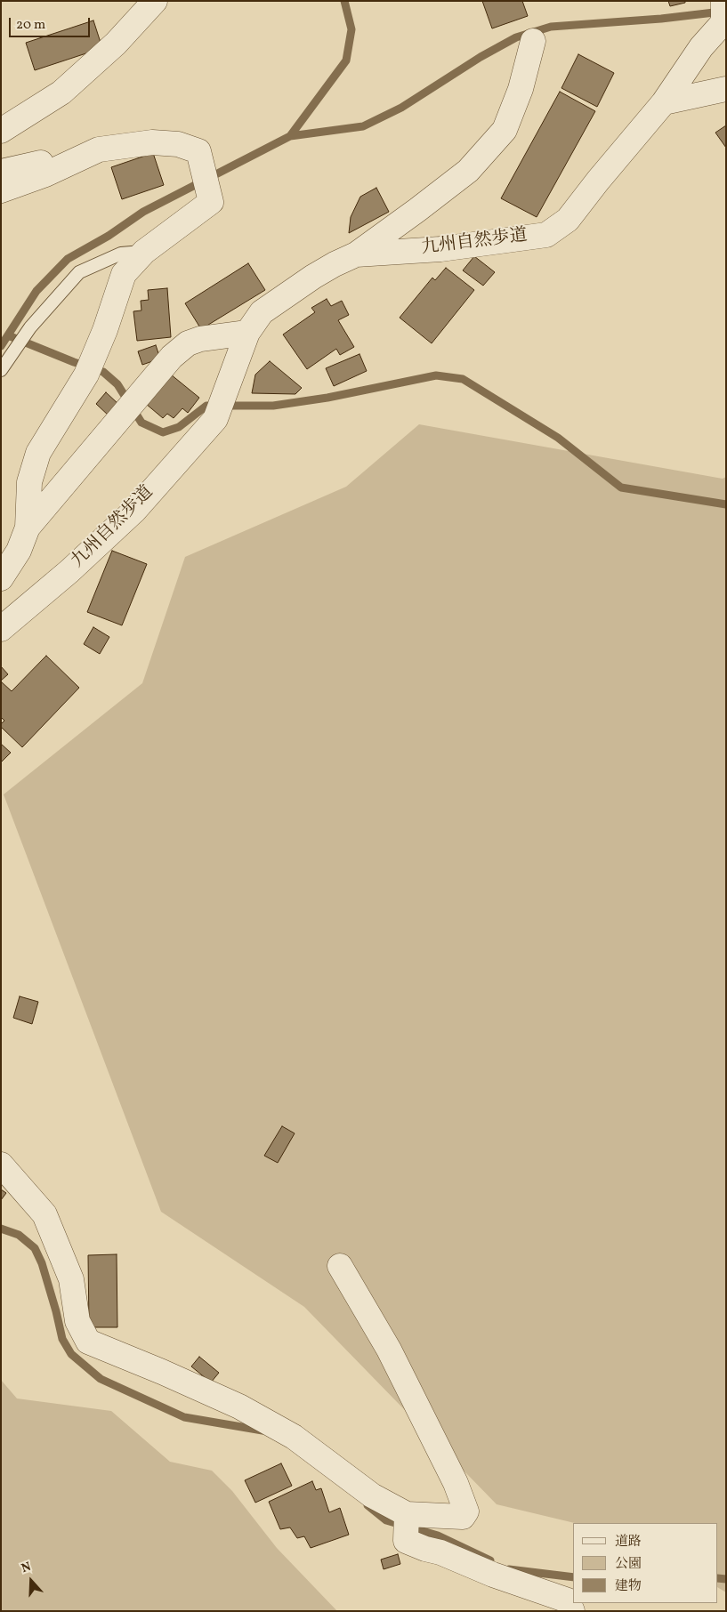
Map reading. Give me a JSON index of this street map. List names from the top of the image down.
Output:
{
  "streets": {
    "street": ["九州自然歩道"]
  },
  "legend": ["道路", "公園", "建物"],
  "scale_bar": "20 m",
  "north": "top"
}
